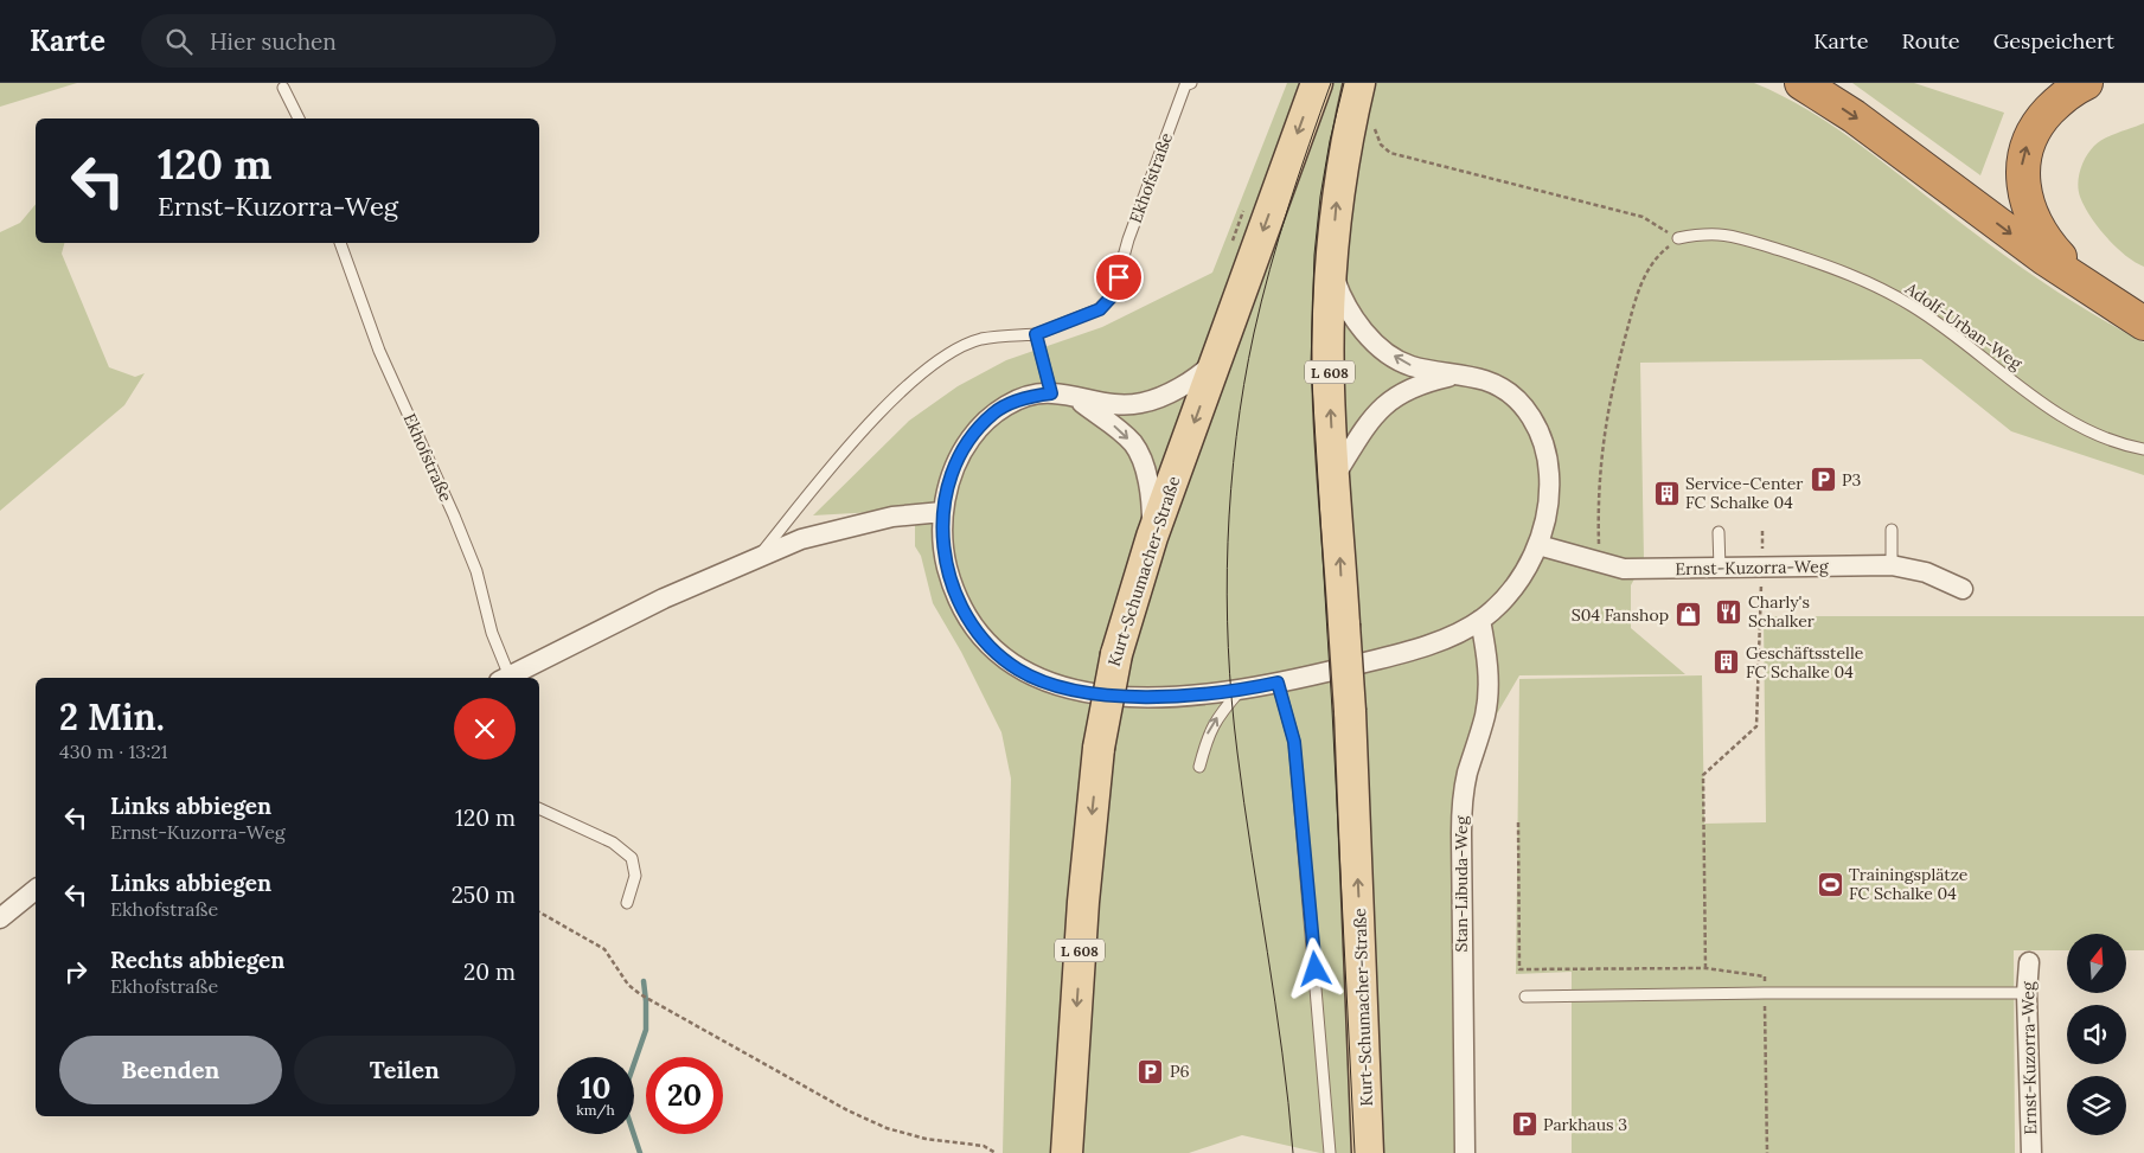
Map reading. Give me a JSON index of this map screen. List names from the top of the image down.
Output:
{
  "streets": {
    "main road": ["L 608", "Kurt-Schumacher-Straße"],
    "street": ["Ekhofstraße", "Ernst-Kuzorra-Weg", "Stan-Libuda-Weg"],
    "lane": ["Adolf-Urban-Weg"]
  },
  "places": {
    "parking": ["P3", "P6", "Parkhaus 3"],
    "building": ["Service-Center FC Schalke 04", "Geschäftsstelle FC Schalke 04"],
    "restaurant": ["Charly's Schalker"],
    "shop": ["S04 Fanshop"],
    "sports": ["Trainingsplätze FC Schalke 04"]
  },
  "north": "top",
  "page": {
    "header": "Karte",
    "search": "Hier suchen",
    "nav": ["Karte", "Route", "Gespeichert"],
    "turn": ["120 m", "Ernst-Kuzorra-Weg"],
    "heading": ["2 Min.", "430 m · 13:21"],
    "list": [
      {
        "name": "Links abbiegen",
        "note": "Ernst-Kuzorra-Weg",
        "value": "120 m"
      },
      {
        "name": "Links abbiegen",
        "note": "Ekhofstraße",
        "value": "250 m"
      },
      {
        "name": "Rechts abbiegen",
        "note": "Ekhofstraße",
        "value": "20 m"
      }
    ],
    "buttons": ["Beenden", "Teilen"],
    "speed": "10 km/h",
    "limit": "20"
  }
}
